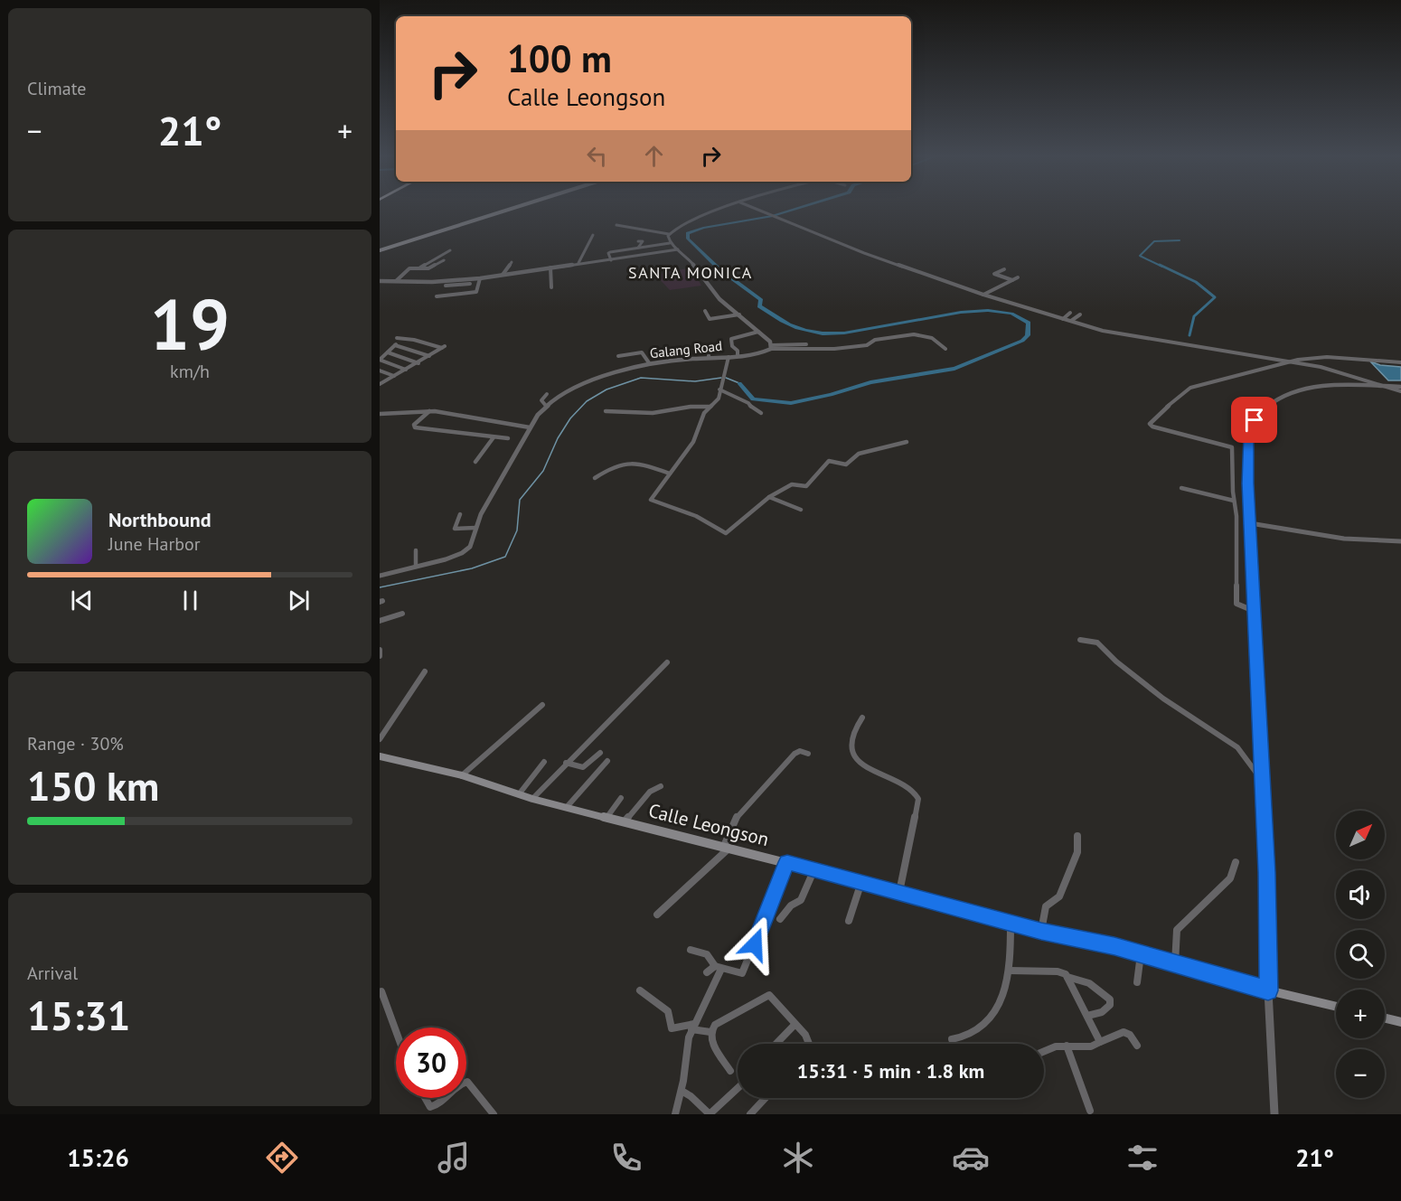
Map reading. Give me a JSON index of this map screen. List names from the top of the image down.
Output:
{
  "streets": {
    "main road": ["Calle Leongson"],
    "street": ["Galang Road"]
  },
  "districts": ["SANTA MONICA"],
  "north": "top right",
  "page": {
    "tile": [
      "Climate",
      ["19", "km/h"],
      ["Range · 30%", "150 km"],
      ["Arrival", "15:31"]
    ],
    "turn": ["100 m", "Calle Leongson"],
    "heat": ["−", "21°", "+"],
    "song": ["Northbound", "June Harbor"],
    "map_buttons": ["+", "−"],
    "limit": "30",
    "trip": "15:31 · 5 min · 1.8 km",
    "tabs": ["15:26", "21°"]
  }
}
